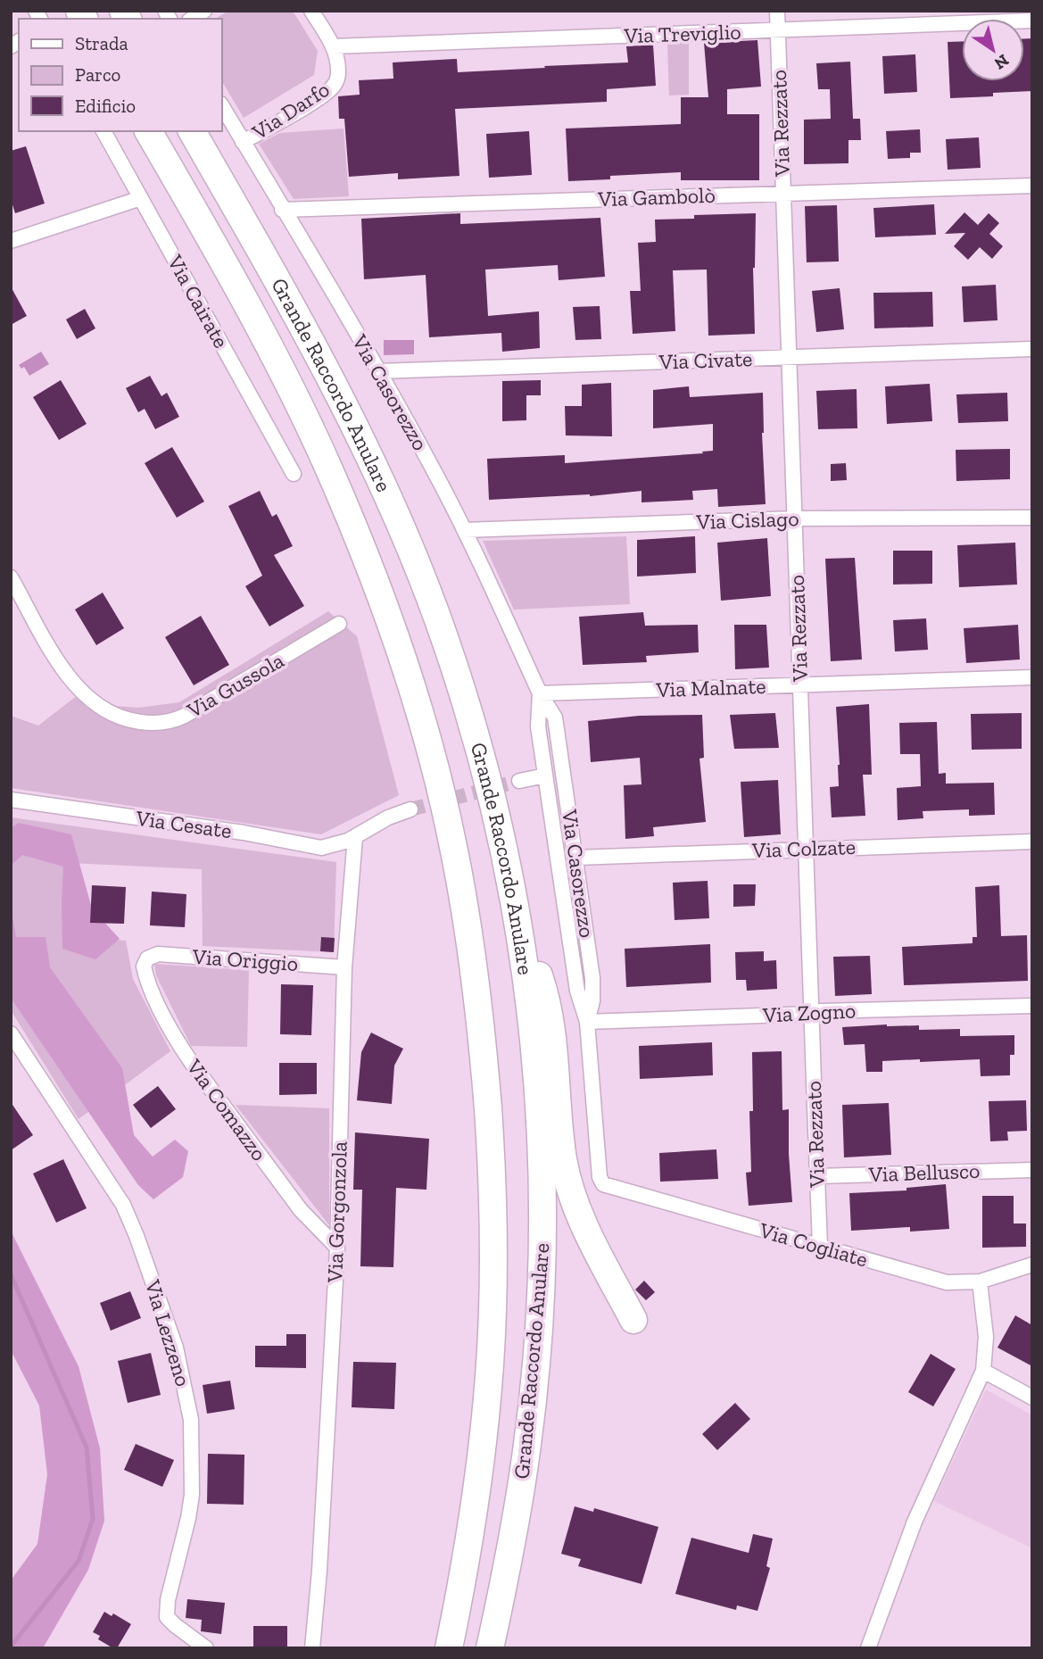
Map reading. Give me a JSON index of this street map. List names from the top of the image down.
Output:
{
  "streets": {
    "highway": ["Grande Raccordo Anulare"],
    "street": [
      "Via Treviglio",
      "Via Darfo",
      "Via Rezzato",
      "Via Gambolò",
      "Via Cairate",
      "Via Civate",
      "Via Casorezzo",
      "Via Cislago",
      "Via Gussola",
      "Via Malnate",
      "Via Cesate",
      "Via Colzate",
      "Via Origgio",
      "Via Zogno",
      "Via Comazzo",
      "Via Bellusco",
      "Via Gorgonzola",
      "Via Cogliate",
      "Via Lezzeno"
    ]
  },
  "crossings": [
    ["Via Treviglio", "Via Darfo"],
    ["Via Treviglio", "Via Rezzato"],
    ["Via Darfo", "Via Casorezzo"],
    ["Via Rezzato", "Via Gambolò"],
    ["Via Rezzato", "Via Civate"],
    ["Via Rezzato", "Via Cislago"],
    ["Via Rezzato", "Via Malnate"],
    ["Via Rezzato", "Via Colzate"],
    ["Via Rezzato", "Via Zogno"],
    ["Via Rezzato", "Via Bellusco"],
    ["Via Rezzato", "Via Cogliate"],
    ["Via Gambolò", "Via Casorezzo"],
    ["Via Civate", "Via Casorezzo"],
    ["Via Casorezzo", "Via Cislago"],
    ["Via Casorezzo", "Via Malnate"],
    ["Via Casorezzo", "Via Colzate"],
    ["Via Casorezzo", "Via Zogno"],
    ["Via Casorezzo", "Via Cogliate"],
    ["Via Cesate", "Via Gorgonzola"],
    ["Via Origgio", "Via Comazzo"],
    ["Via Origgio", "Via Gorgonzola"],
    ["Via Comazzo", "Via Gorgonzola"]
  ],
  "legend": ["Strada", "Parco", "Edificio"],
  "north": "bottom right"
}
